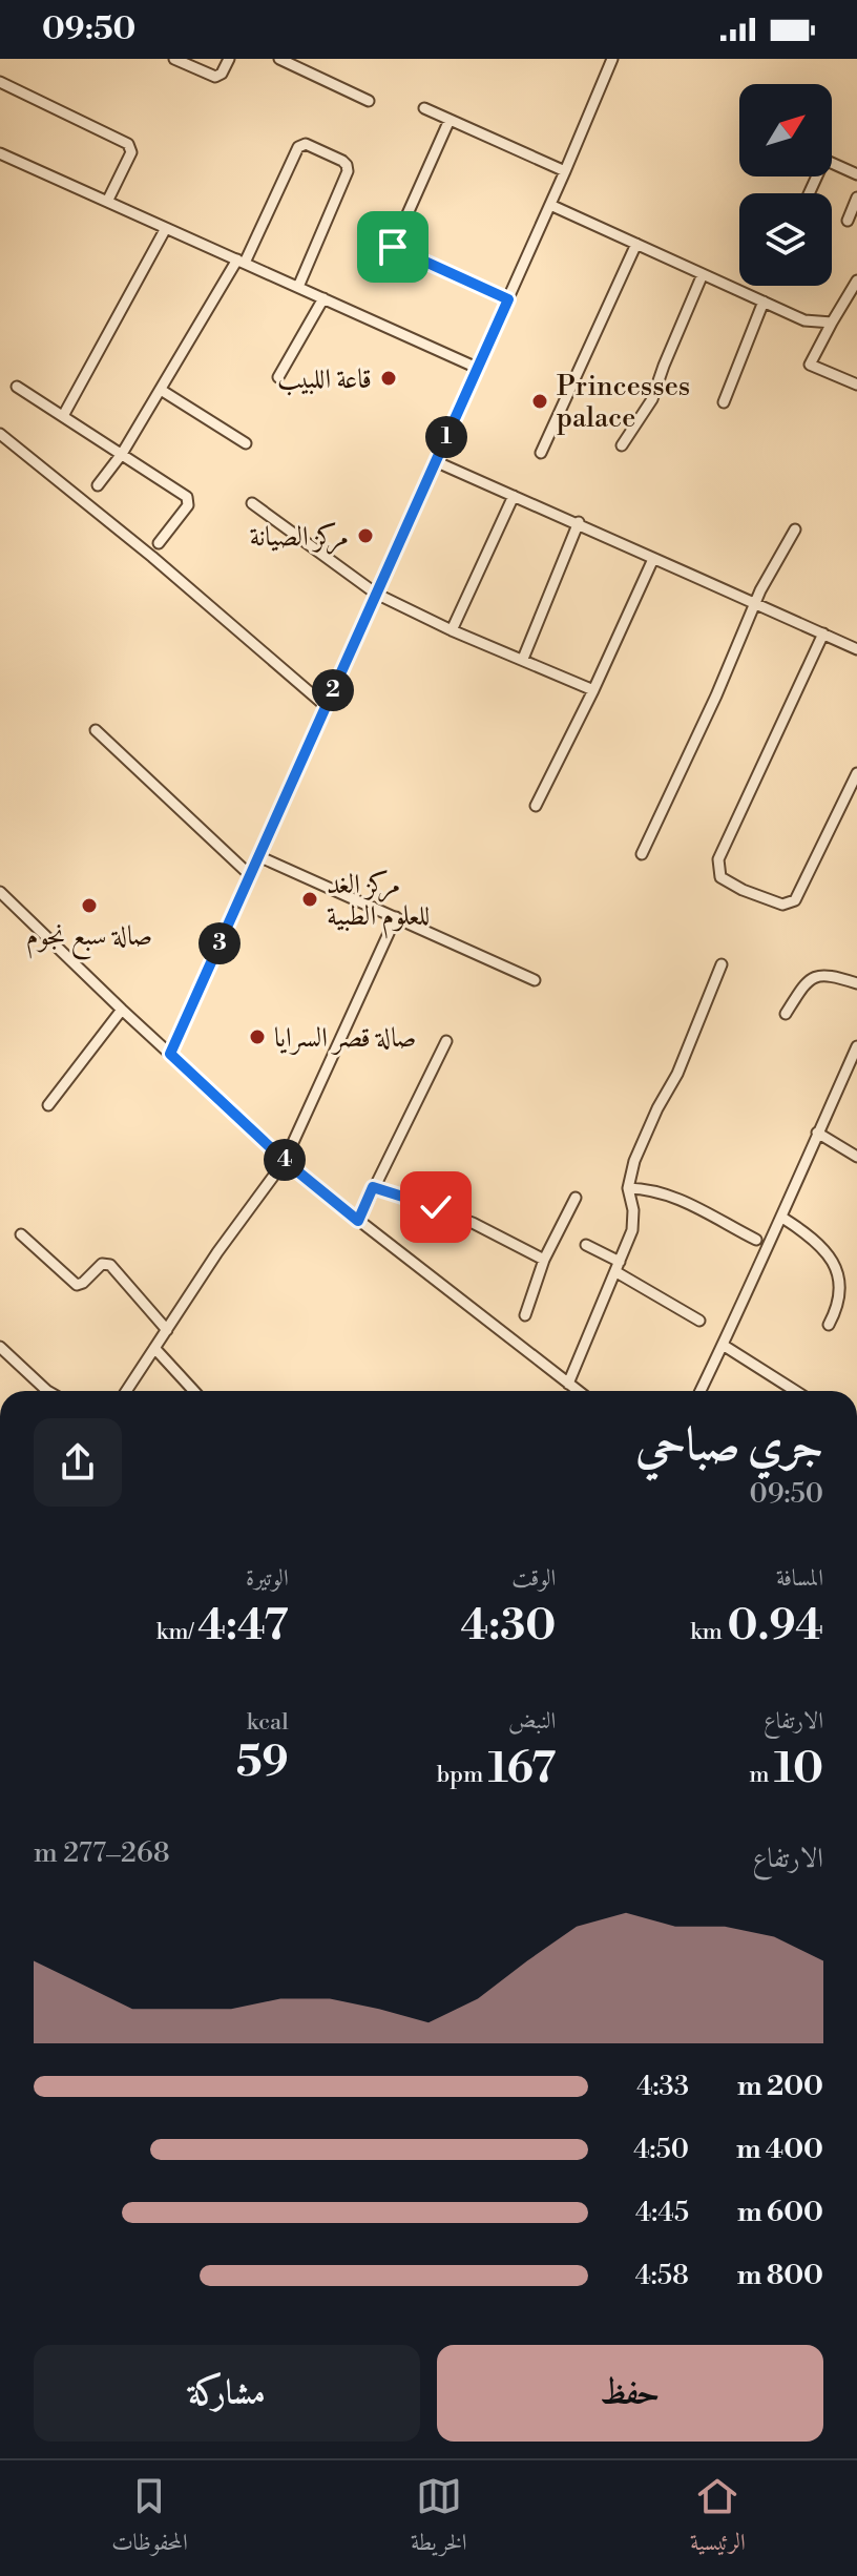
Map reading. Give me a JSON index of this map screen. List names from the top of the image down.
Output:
{
  "places": [
    "قاعة اللبيب",
    "Princesses palace",
    "مركز الصيانة",
    "مركز الغد للعلوم الطبية",
    "صالة سبع نجوم",
    "صالة قصر السرايا"
  ],
  "north": "top right",
  "page": {
    "status": "09:50",
    "pins": [
      "1",
      "2",
      "3",
      "4"
    ],
    "heading": ["جري صباحي", "09:50"],
    "stats": [
      ["المسافة", "0.94 km"],
      ["الوقت", "4:30"],
      ["الوتيرة", "4:47 /km"],
      ["الارتفاع", "10 m"],
      ["النبض", "167 bpm"],
      ["kcal", "59"]
    ],
    "chart": ["الارتفاع", "268–277 m"],
    "list": [
      {
        "name": "200 m",
        "note": "4:33"
      },
      {
        "name": "400 m",
        "note": "4:50"
      },
      {
        "name": "600 m",
        "note": "4:45"
      },
      {
        "name": "800 m",
        "note": "4:58"
      }
    ],
    "buttons": ["حفظ", "مشاركة"],
    "tabs": ["الرئيسية", "الخريطة", "المحفوظات"]
  }
}
